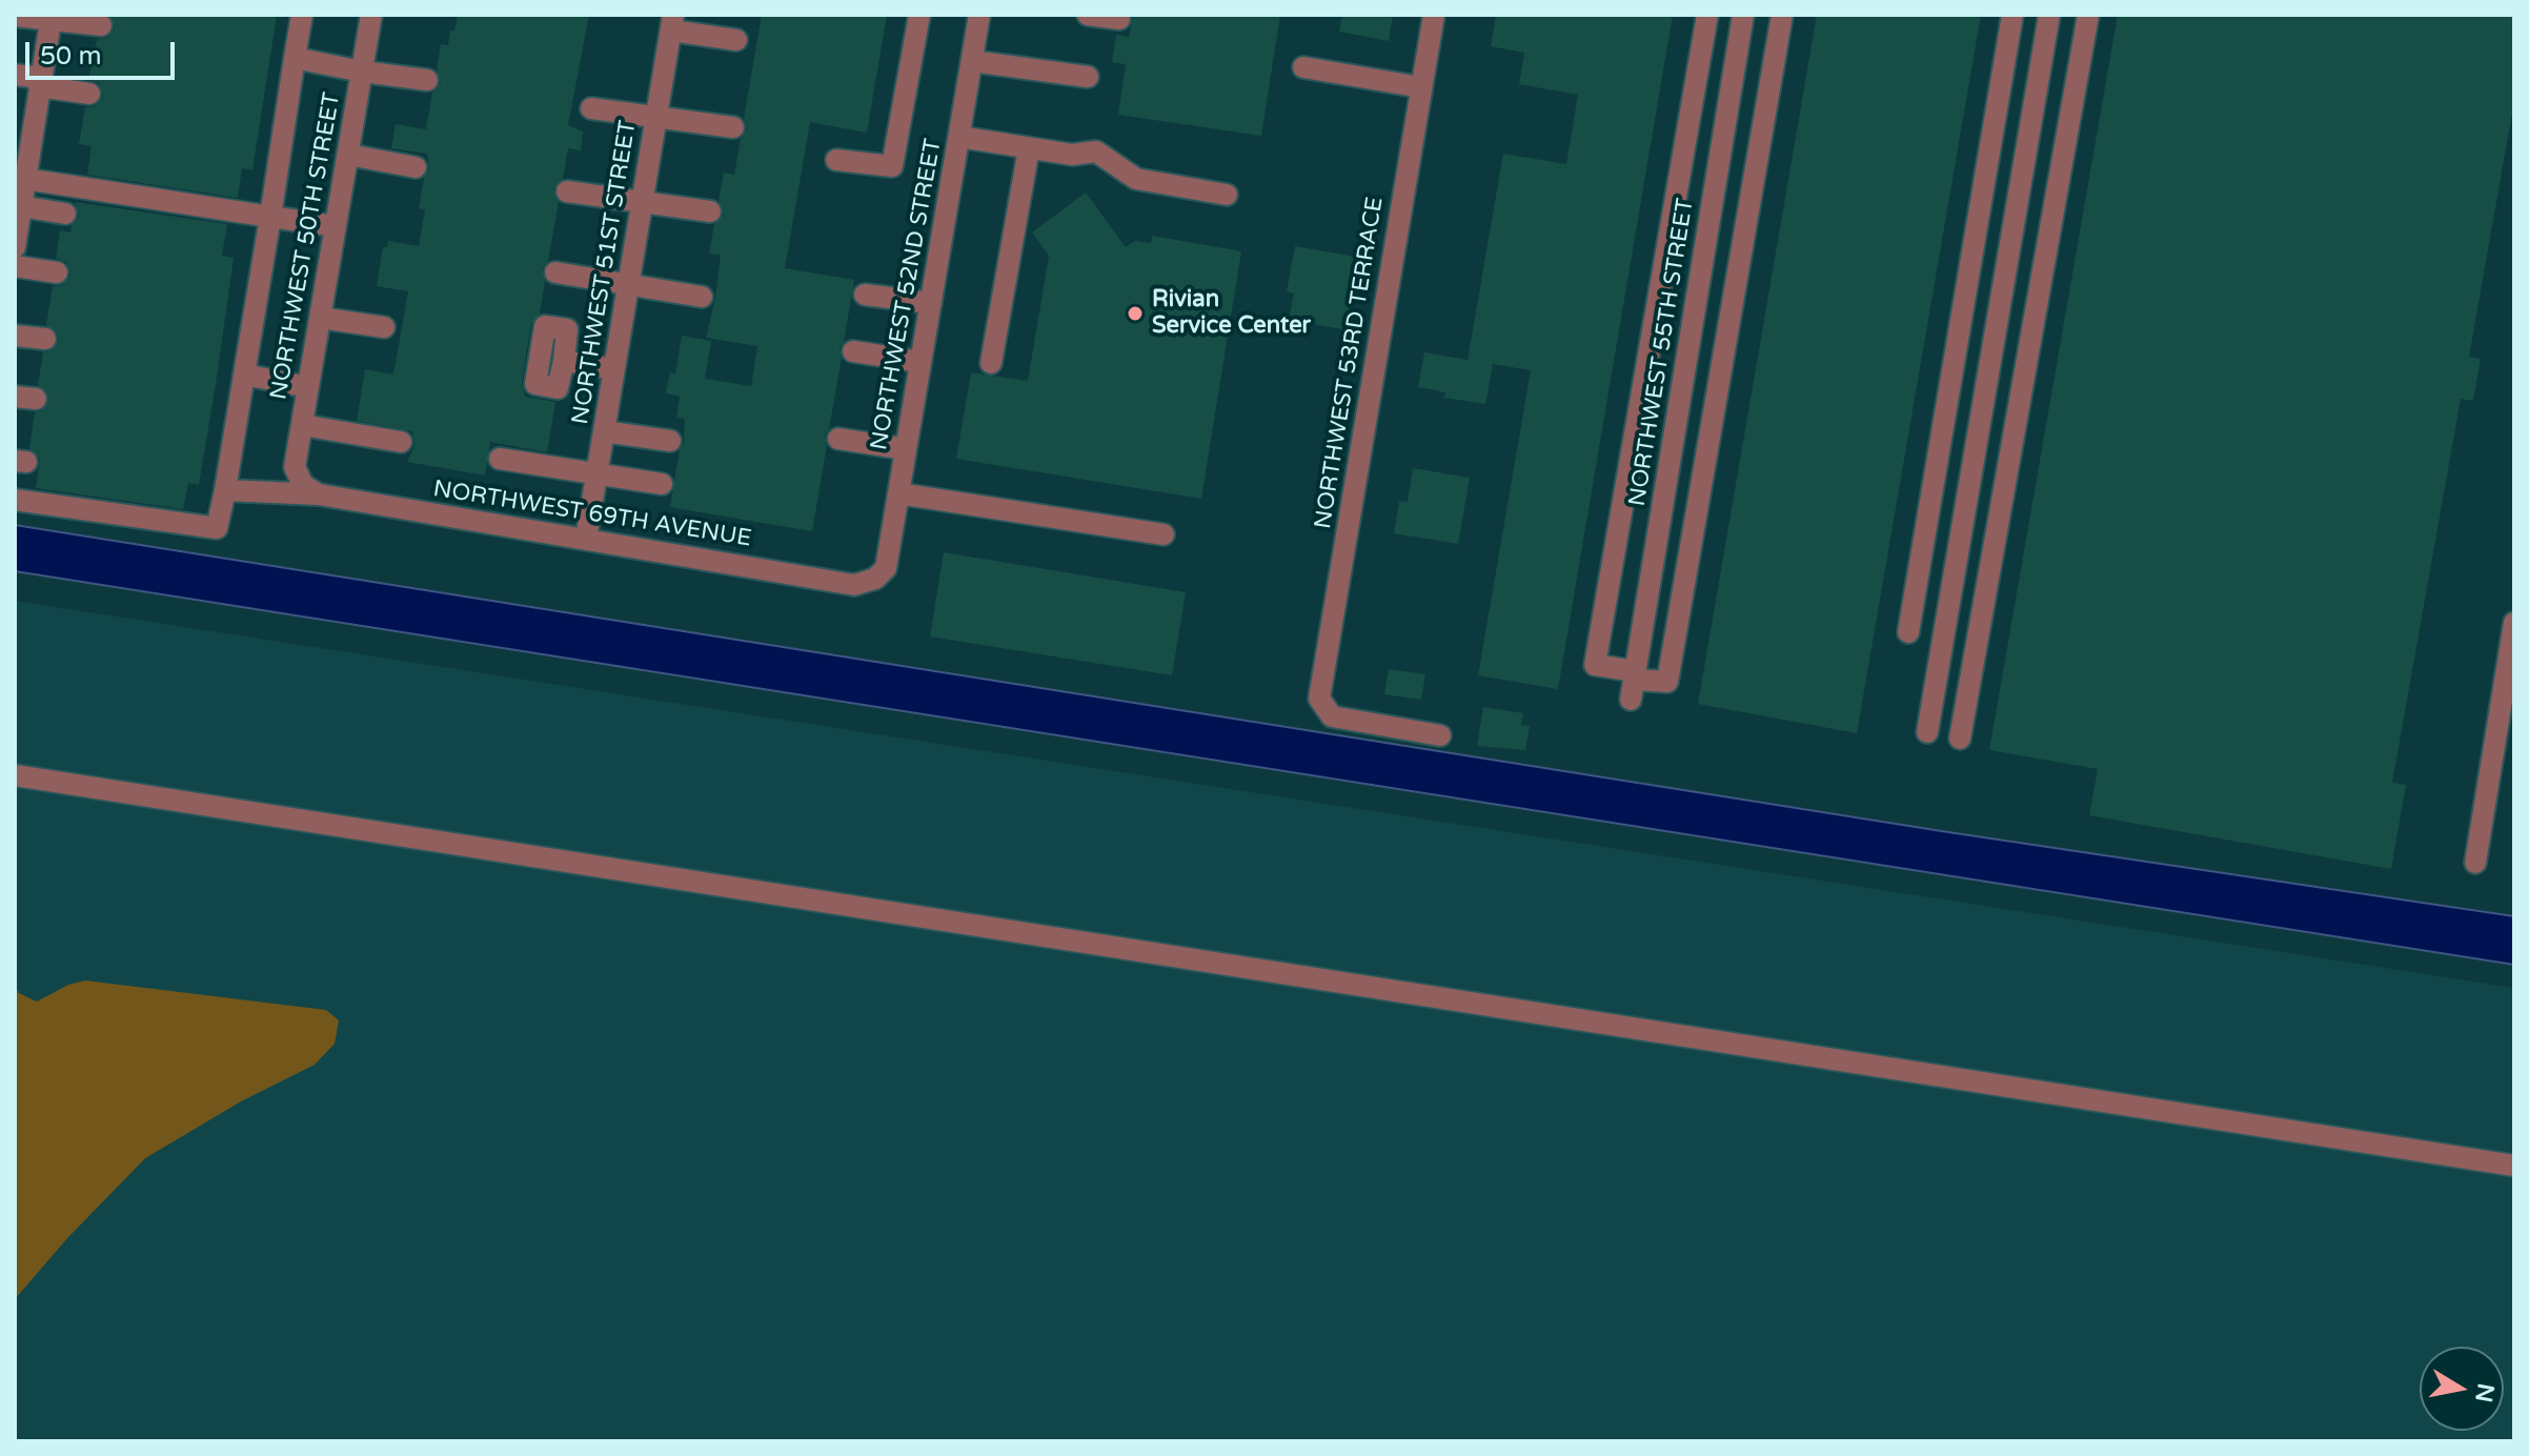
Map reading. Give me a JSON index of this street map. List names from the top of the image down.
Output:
{
  "streets": {
    "street": [
      "NORTHWEST 50TH STREET",
      "NORTHWEST 51ST STREET",
      "NORTHWEST 52ND STREET",
      "NORTHWEST 55TH STREET",
      "NORTHWEST 53RD TERRACE",
      "NORTHWEST 69TH AVENUE"
    ]
  },
  "crossings": [
    ["NORTHWEST 50TH STREET", "NORTHWEST 69TH AVENUE"],
    ["NORTHWEST 51ST STREET", "NORTHWEST 69TH AVENUE"],
    ["NORTHWEST 52ND STREET", "NORTHWEST 69TH AVENUE"]
  ],
  "places": ["Rivian Service Center"],
  "scale_bar": "50 m",
  "north": "right"
}
